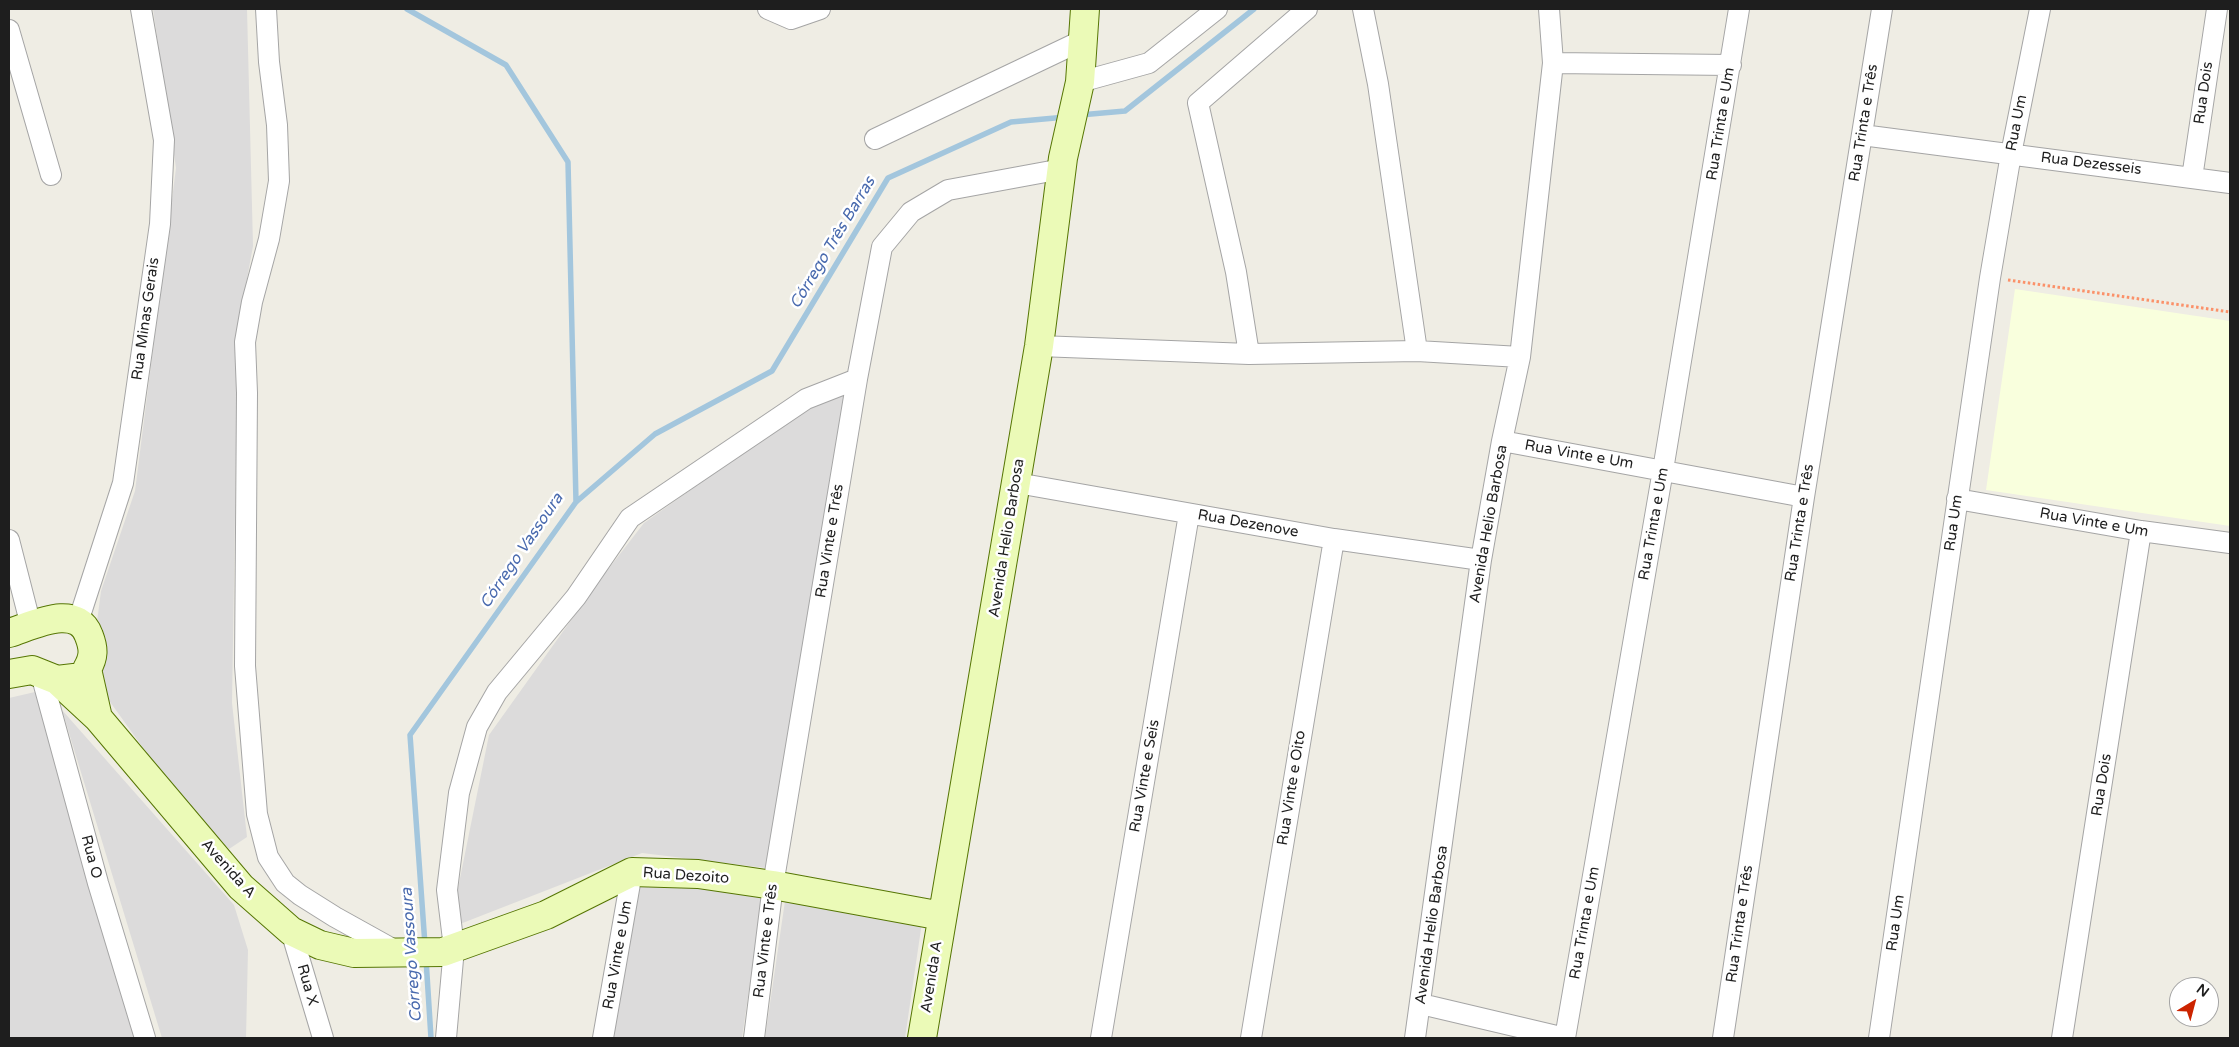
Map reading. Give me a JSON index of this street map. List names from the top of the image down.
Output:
{
  "streets": {
    "main road": ["Avenida Helio Barbosa", "Avenida A", "Rua Dezoito"],
    "street": [
      "Rua Dois",
      "Rua Trinta e Três",
      "Rua Um",
      "Rua Trinta e Um",
      "Rua Dezesseis",
      "Rua Minas Gerais",
      "Rua Vinte e Um",
      "Rua Dezenove",
      "Rua Vinte e Três",
      "Rua Vinte e Seis",
      "Rua Vinte e Oito",
      "Rua O",
      "Rua X"
    ]
  },
  "crossings": [
    ["Rua Dois", "Rua Dezesseis"],
    ["Rua Dois", "Rua Vinte e Um"],
    ["Rua Trinta e Três", "Rua Dezesseis"],
    ["Rua Trinta e Três", "Rua Vinte e Um"],
    ["Rua Um", "Rua Dezesseis"],
    ["Rua Um", "Rua Vinte e Um"],
    ["Rua Trinta e Um", "Rua Vinte e Um"],
    ["Rua Minas Gerais", "Avenida A"],
    ["Rua Vinte e Um", "Avenida Helio Barbosa"],
    ["Rua Vinte e Um", "Rua Dezoito"],
    ["Rua Dezenove", "Avenida Helio Barbosa"],
    ["Rua Dezenove", "Rua Vinte e Seis"],
    ["Rua Dezenove", "Rua Vinte e Oito"],
    ["Avenida Helio Barbosa", "Rua Vinte e Três"],
    ["Avenida Helio Barbosa", "Avenida A"],
    ["Avenida Helio Barbosa", "Rua Dezoito"],
    ["Rua Vinte e Três", "Rua Dezoito"],
    ["Rua O", "Avenida A"],
    ["Avenida A", "Rua Dezoito"],
    ["Avenida A", "Rua X"]
  ],
  "water": ["Córrego Três Barras", "Córrego Vassoura"],
  "north": "top right"
}
